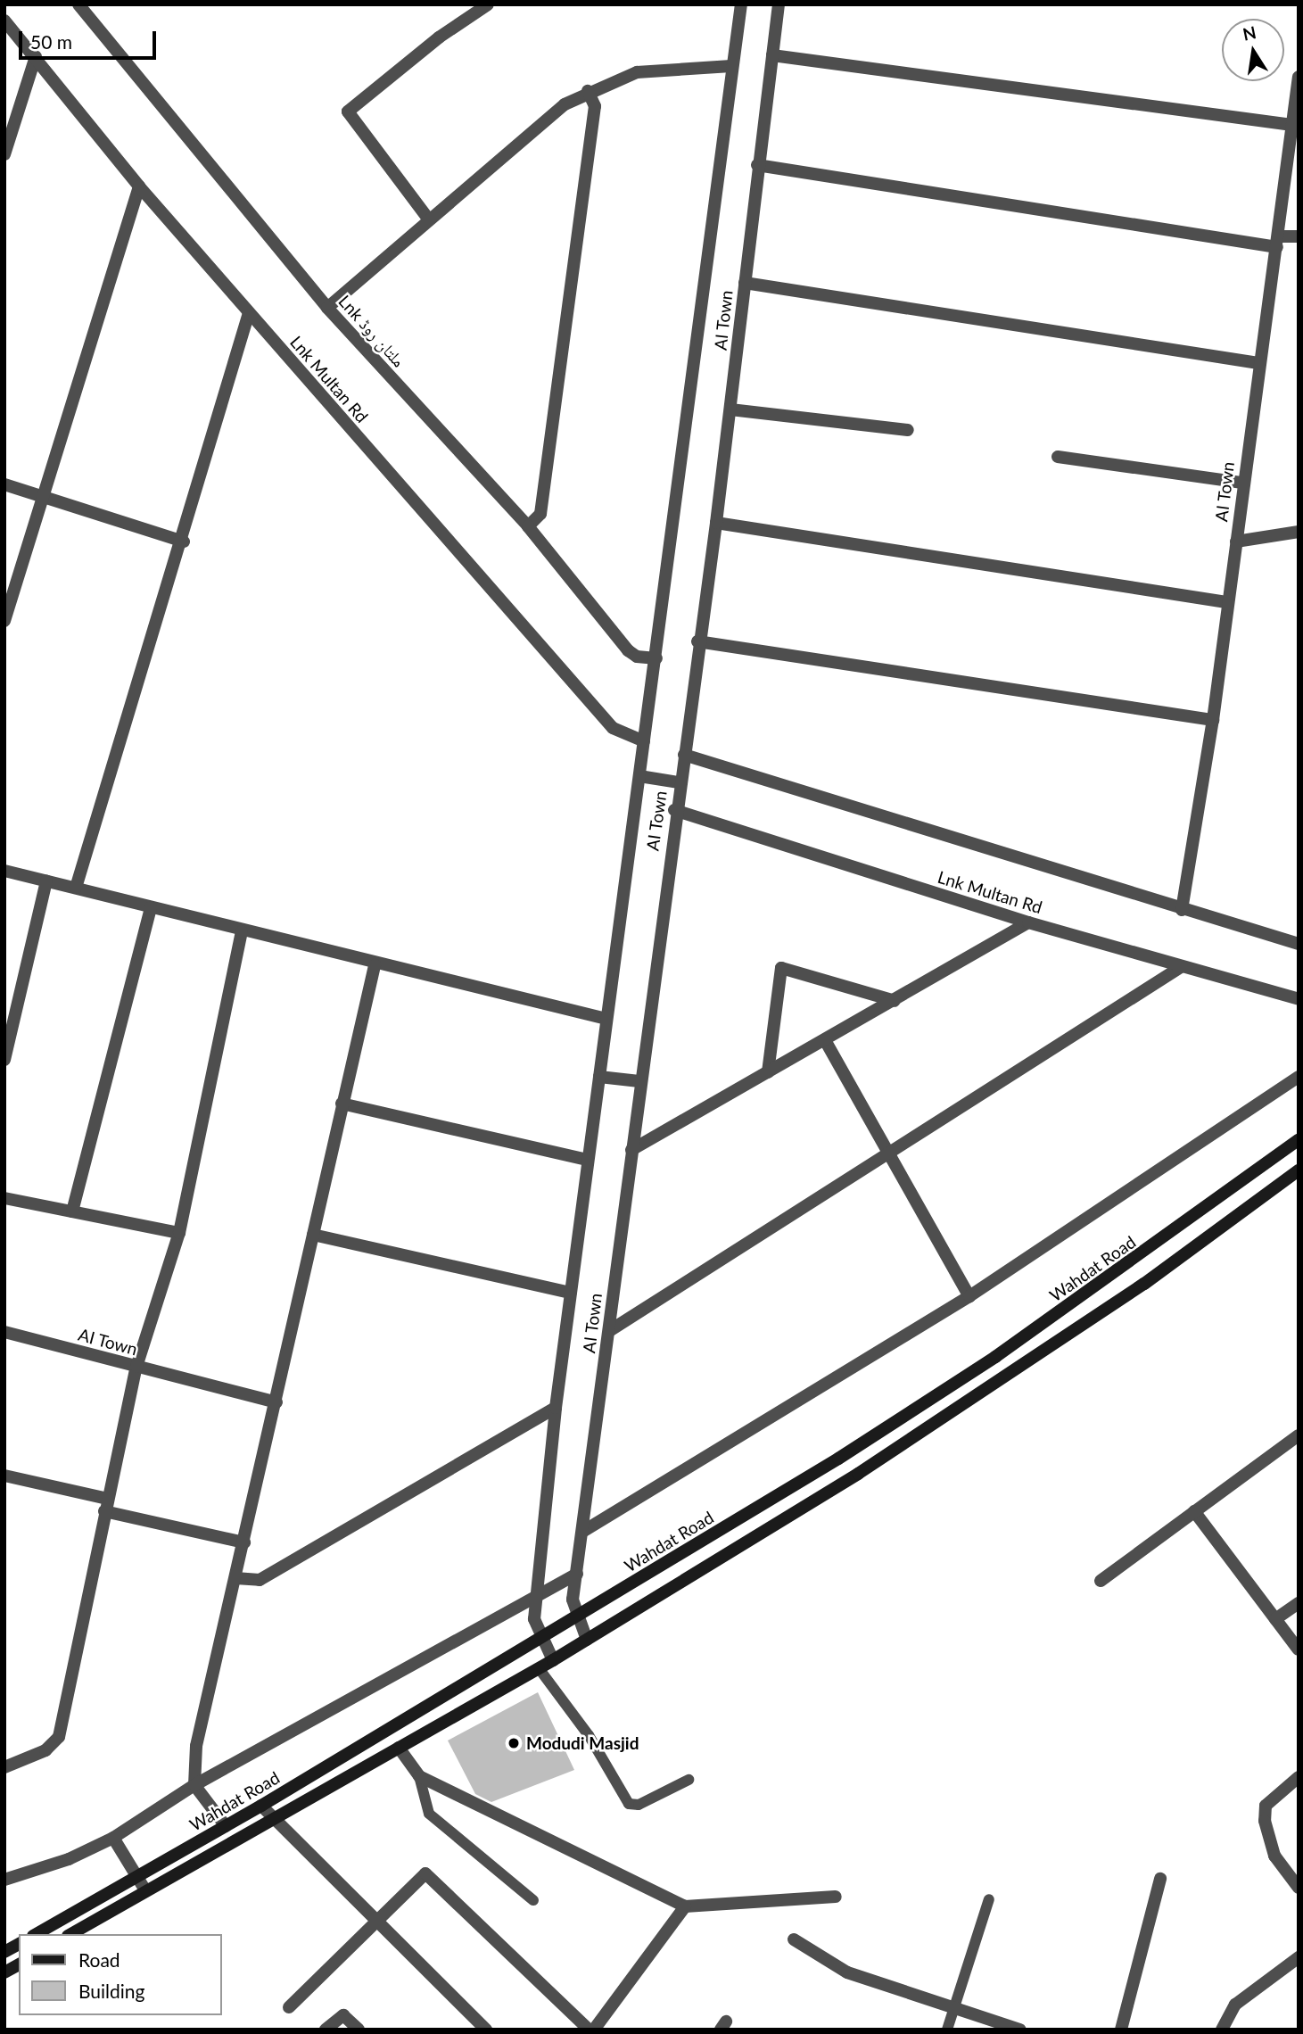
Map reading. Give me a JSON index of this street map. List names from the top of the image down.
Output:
{
  "streets": {
    "main road": ["Wahdat Road"],
    "street": ["AI Town", "Lnk ملتان روڈ", "Lnk Multan Rd"]
  },
  "crossings": [
    ["AI Town", "Lnk Multan Rd"],
    ["AI Town", "Wahdat Road"]
  ],
  "places": ["Modudi Masjid"],
  "legend": ["Road", "Building"],
  "scale_bar": "50 m",
  "north": "top"
}
